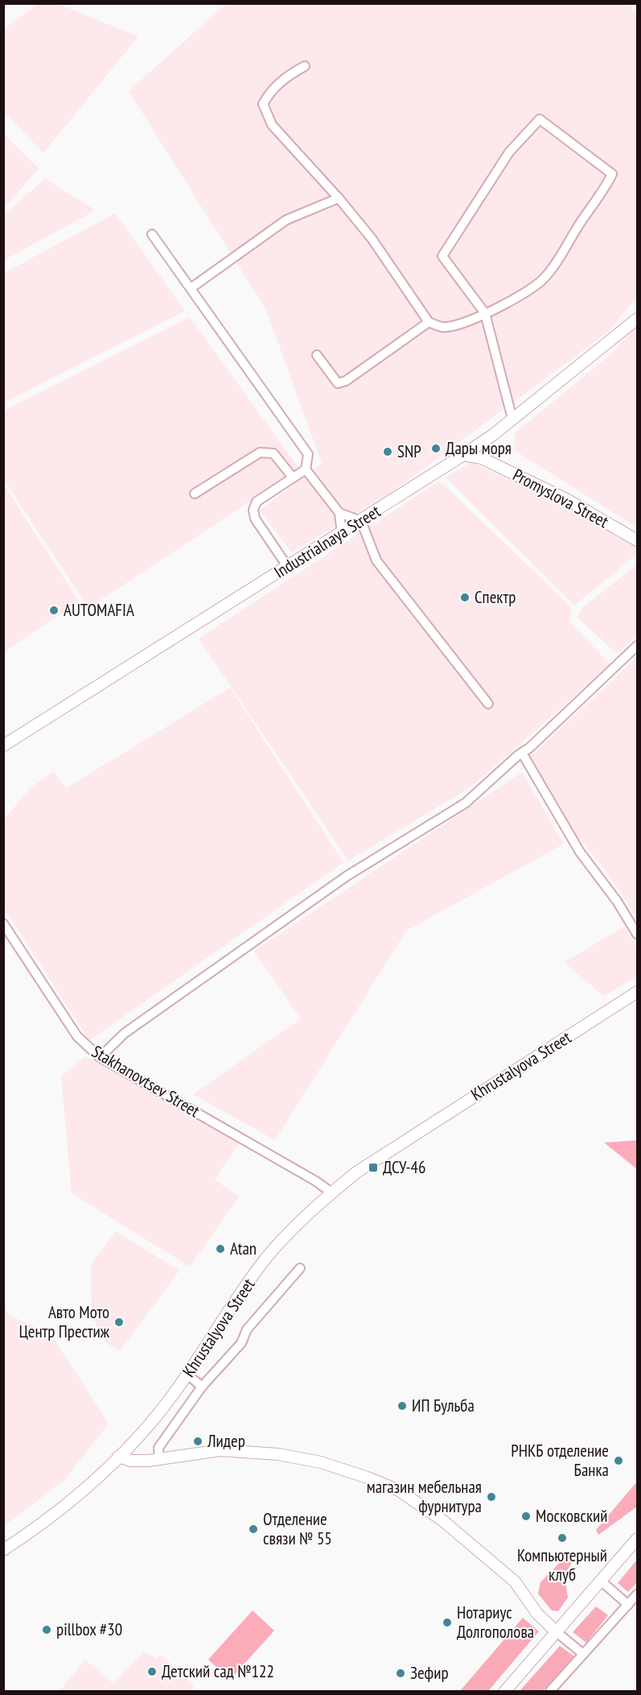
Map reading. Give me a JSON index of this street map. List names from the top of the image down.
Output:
{
  "streets": {
    "main road": ["Promyslova Street", "Industrialnaya Street", "Khrustalyova Street"],
    "street": ["Stakhanovtsev Street"]
  },
  "crossings": [
    ["Promyslova Street", "Industrialnaya Street"],
    ["Khrustalyova Street", "Stakhanovtsev Street"]
  ],
  "places": {
    "other": [
      "Дары моря",
      "SNP",
      "Спектр",
      "AUTOMAFIA",
      "Atan",
      "Авто Мото Центр Престиж",
      "ИП Бульба",
      "Лидер",
      "РНКБ отделение Банка",
      "магазин мебельная фурнитура",
      "Московский",
      "Отделение связи № 55",
      "Компьютерный клуб",
      "Нотариус Долгополова",
      "pillbox #30",
      "Детский сад №122",
      "Зефир"
    ],
    "transit": ["ДСУ-46"]
  }
}
